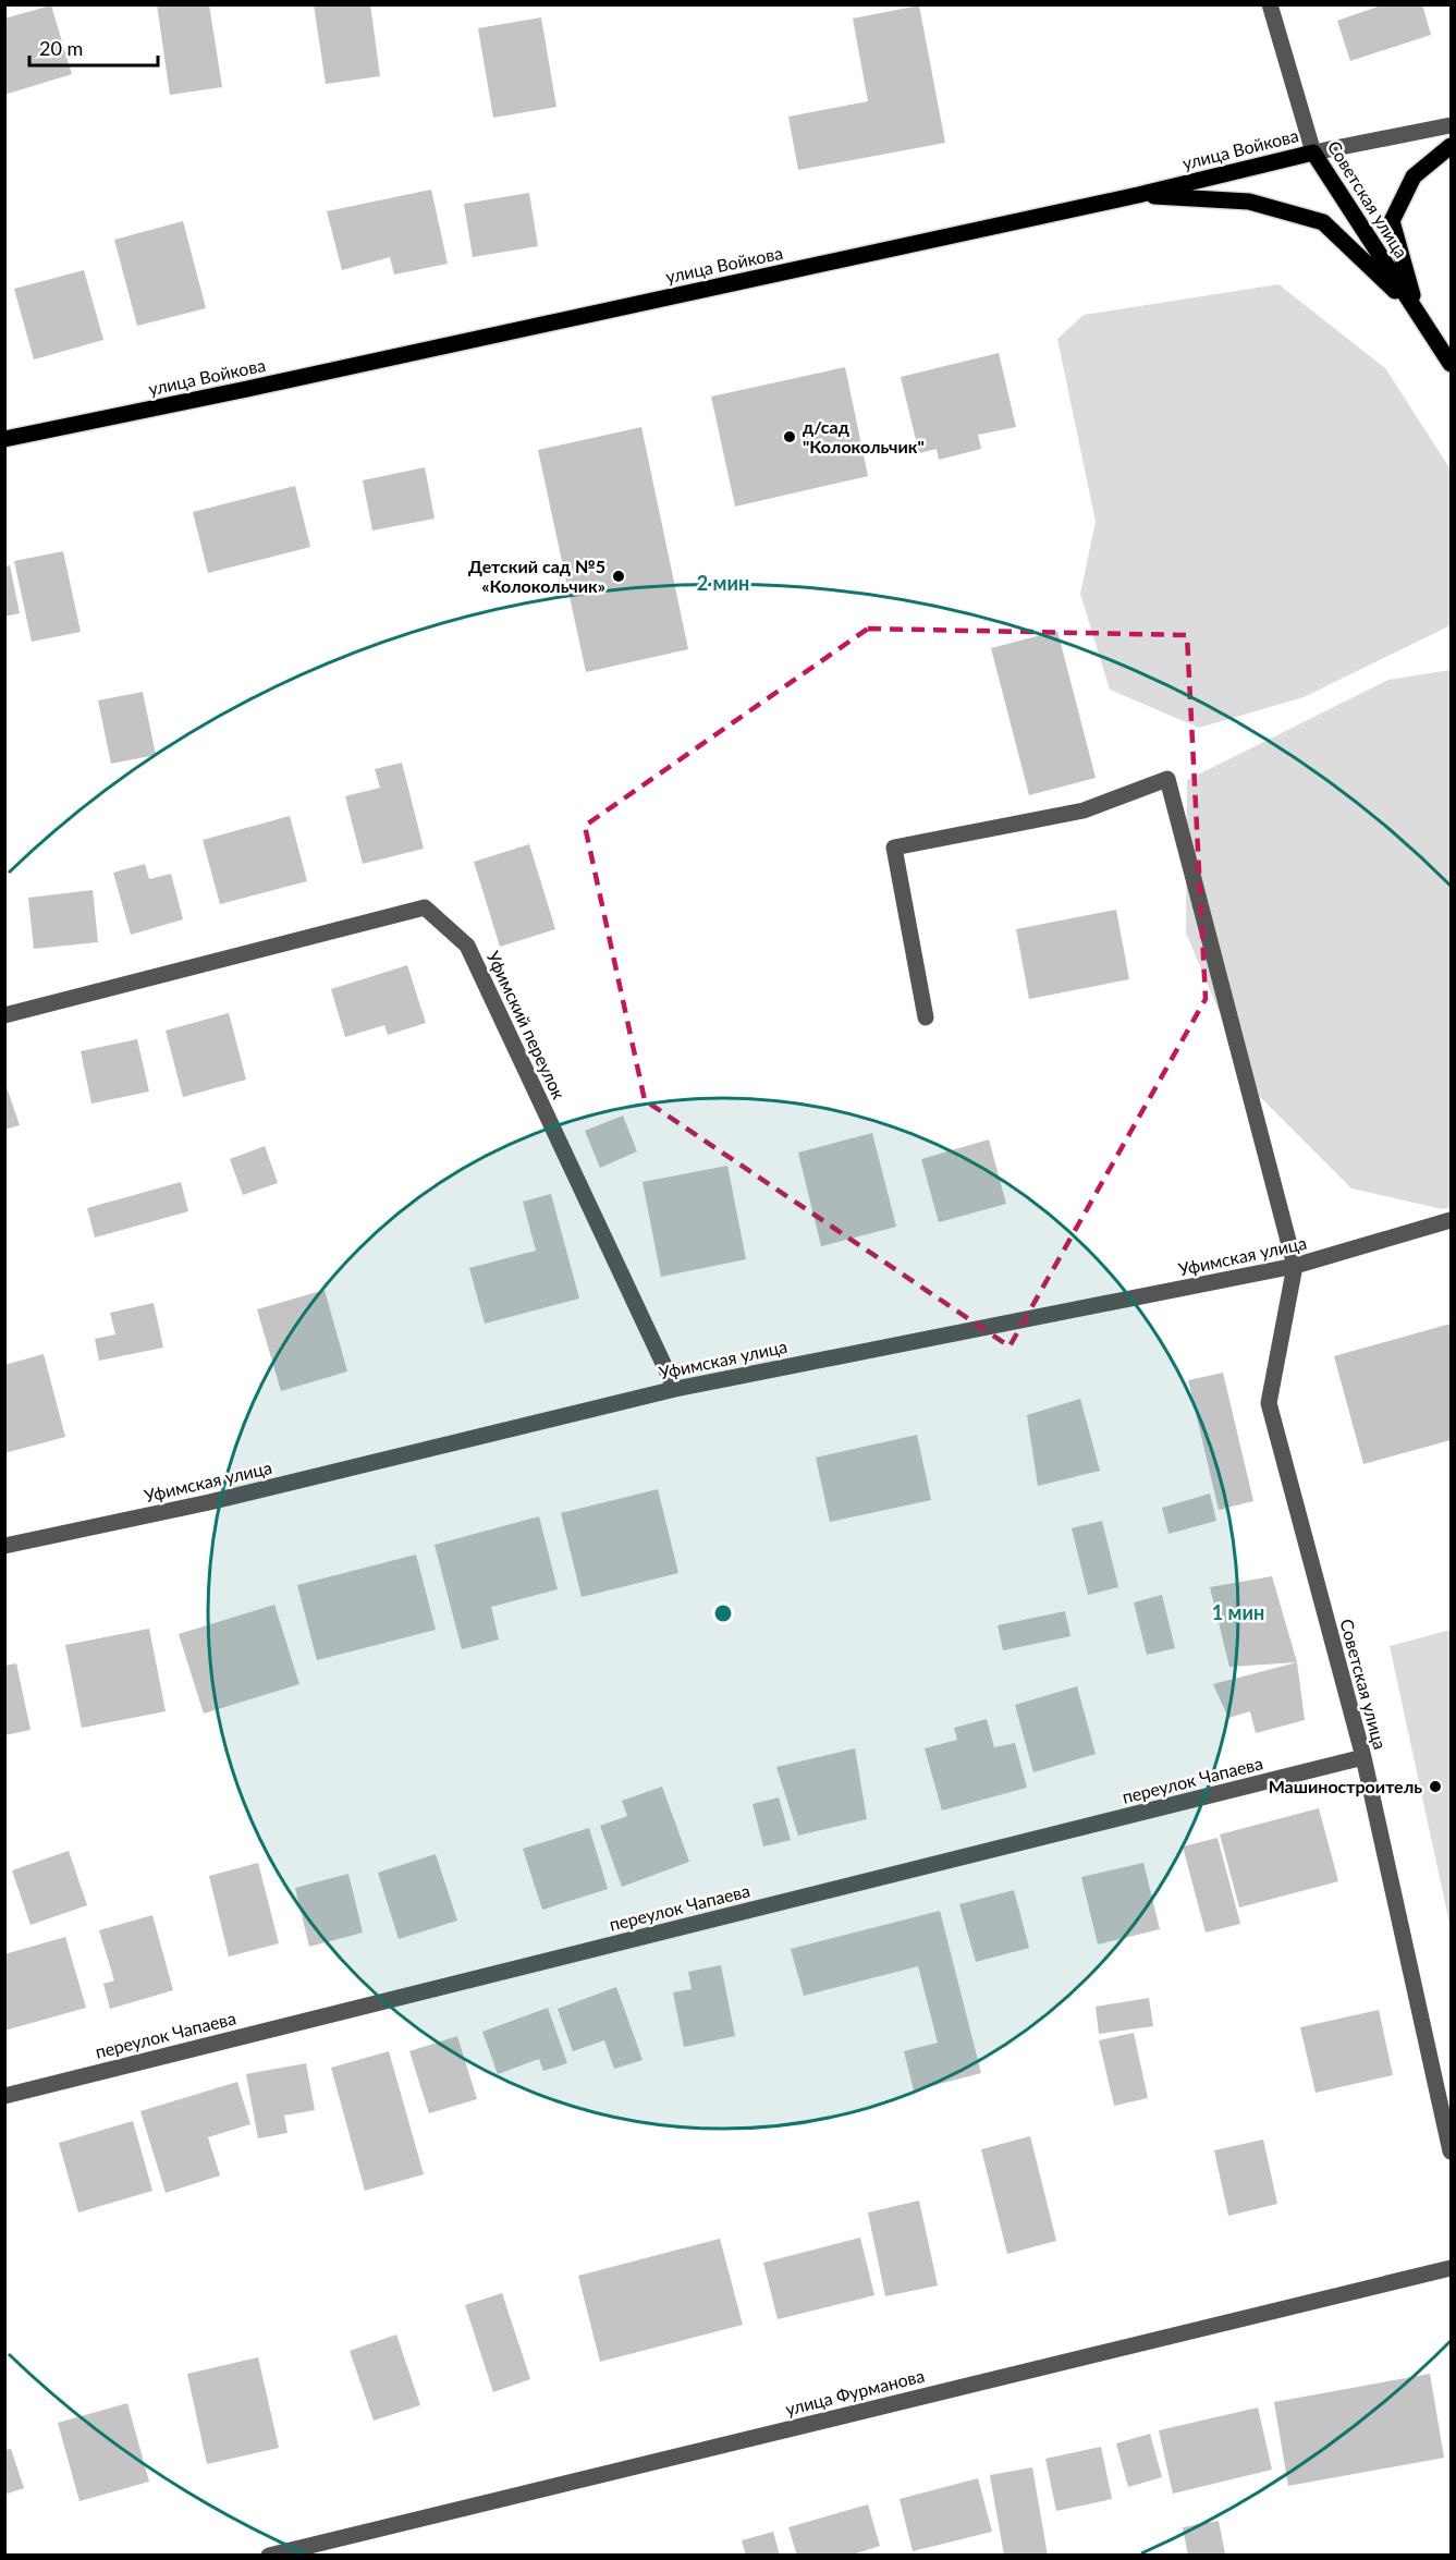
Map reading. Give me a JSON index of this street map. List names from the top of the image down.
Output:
{
  "streets": {
    "main road": ["улица Войкова", "Советская улица"],
    "street": [
      "Уфимский переулок",
      "Уфимская улица",
      "переулок Чапаева",
      "улица Фурманова"
    ]
  },
  "crossings": [
    ["улица Войкова", "Советская улица"],
    ["Советская улица", "Уфимская улица"],
    ["Советская улица", "переулок Чапаева"],
    ["Уфимский переулок", "Уфимская улица"]
  ],
  "places": ["д/сад \"Колокольчик\"", "Детский сад №5 «Колокольчик»", "Машиностроитель"],
  "scale_bar": "20 m",
  "rings": ["2 мин", "1 мин"]
}
